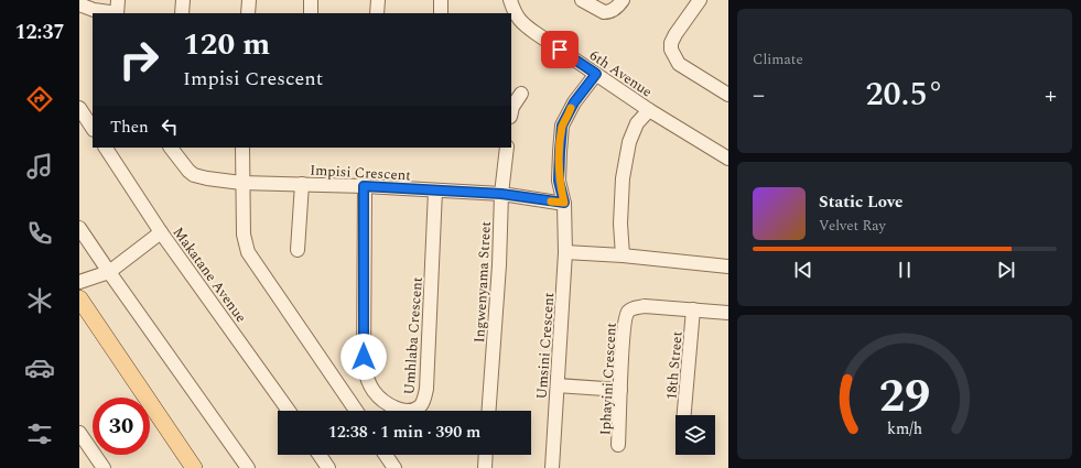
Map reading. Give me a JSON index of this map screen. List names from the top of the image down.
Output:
{
  "streets": {
    "street": [
      "6th Avenue",
      "Impisi Crescent",
      "Makatane Avenue",
      "Ingwenyama Street",
      "Umhlaba Crescent",
      "Umsini Crescent",
      "18th Street",
      "Iphayini Crescent"
    ]
  },
  "crossings": [
    ["6th Avenue", "Umsini Crescent"],
    ["Impisi Crescent", "Ingwenyama Street"],
    ["Impisi Crescent", "Umhlaba Crescent"],
    ["Impisi Crescent", "Umsini Crescent"],
    ["18th Street", "Iphayini Crescent"]
  ],
  "page": {
    "tabs": "12:37",
    "tile": "Climate",
    "turn": ["120 m", "Impisi Crescent"],
    "heat": ["−", "20.5°", "+"],
    "then": "Then",
    "song": ["Static Love", "Velvet Ray"],
    "limit": "30",
    "trip": "12:38 · 1 min · 390 m",
    "gauge": ["29", "km/h"]
  }
}
